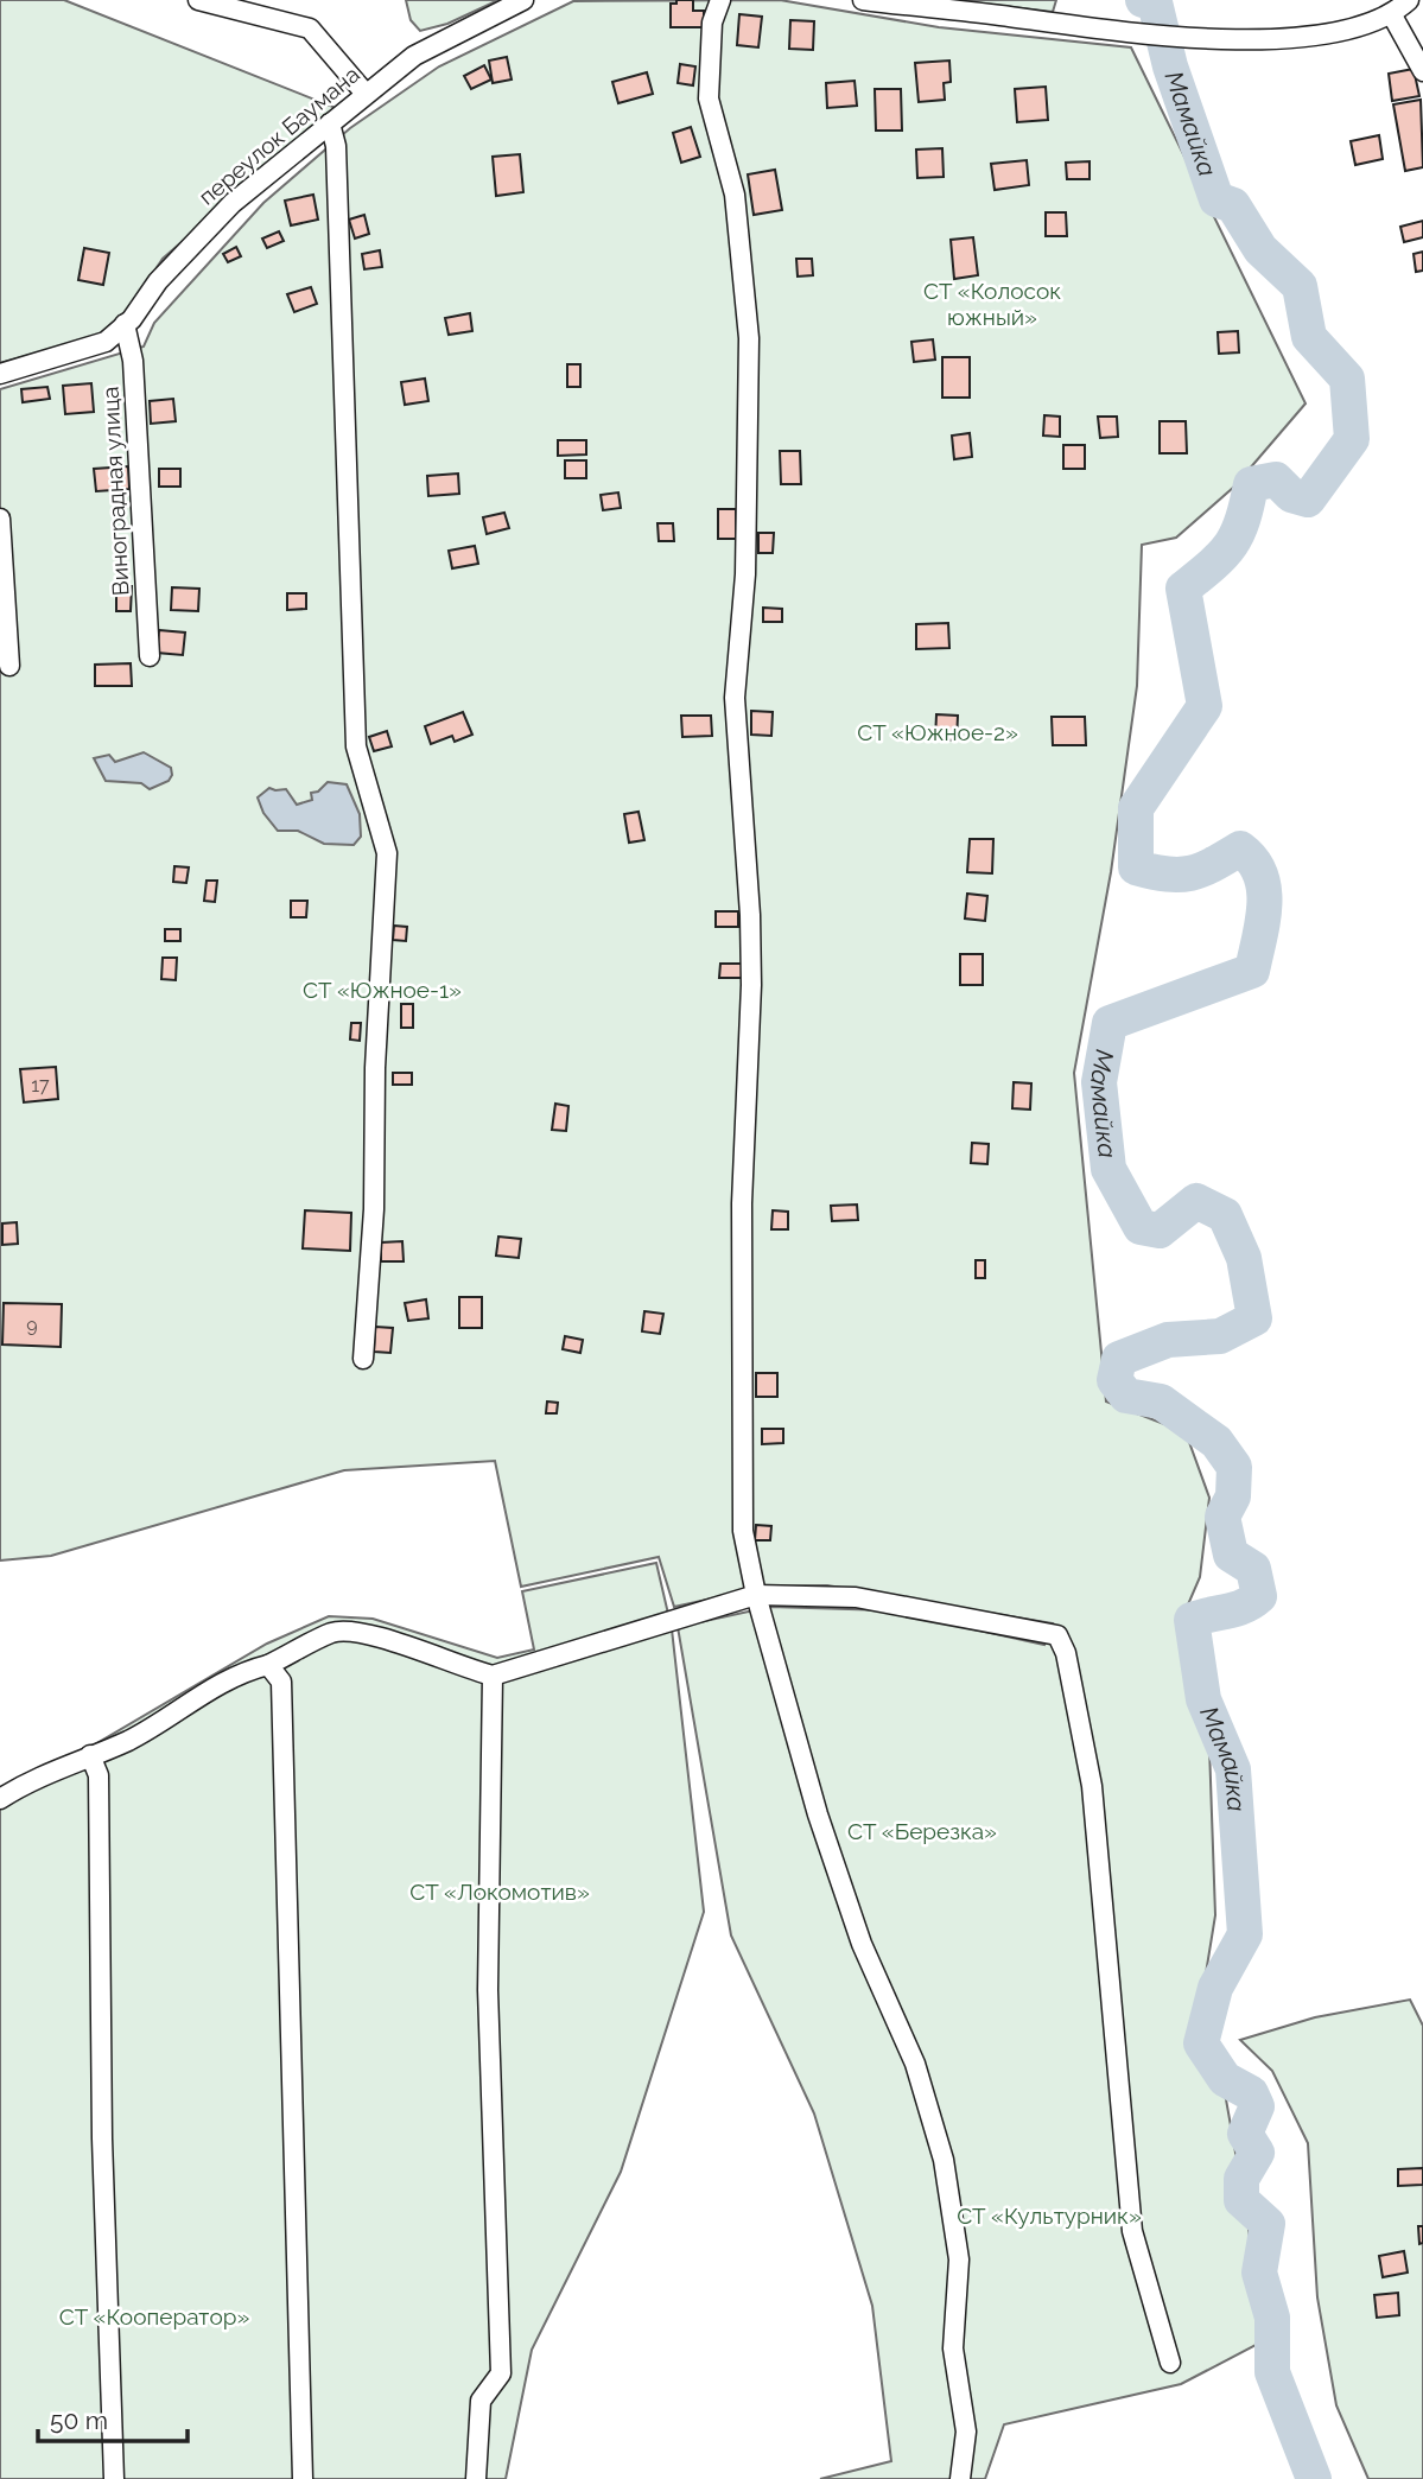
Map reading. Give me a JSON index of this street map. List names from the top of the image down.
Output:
{
  "streets": {
    "street": ["переулок Баумана", "Виноградная улица"]
  },
  "crossings": [
    ["переулок Баумана", "Виноградная улица"]
  ],
  "water": ["Мамайка"],
  "parks": [
    "СТ «Колосок южный»",
    "СТ «Южное-2»",
    "СТ «Южное-1»",
    "СТ «Березка»",
    "СТ «Локомотив»",
    "СТ «Культурник»",
    "СТ «Кооператор»"
  ],
  "house_numbers": ["17", "9"],
  "scale_bar": "50 m"
}
